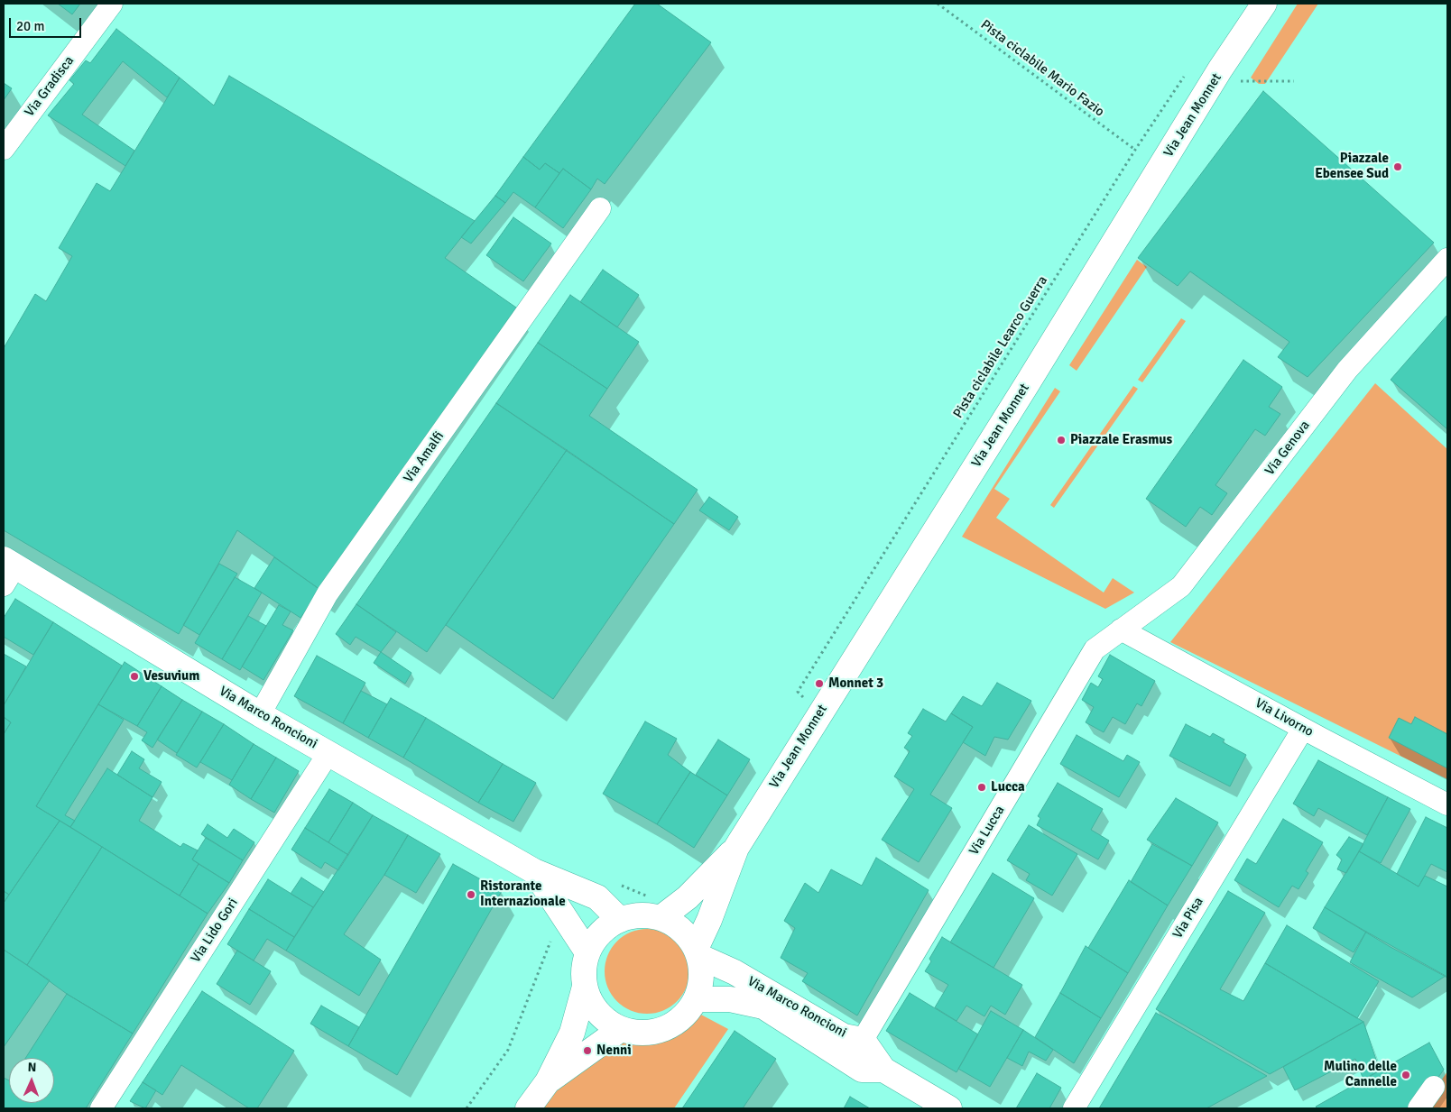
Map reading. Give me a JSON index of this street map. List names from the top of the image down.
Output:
{
  "streets": {
    "street": [
      "Via Gradisca",
      "Via Jean Monnet",
      "Via Genova",
      "Via Amalfi",
      "Via Marco Roncioni",
      "Via Livorno",
      "Via Lucca",
      "Via Pisa",
      "Via Lido Gori"
    ],
    "path": ["Pista ciclabile Mario Fazio", "Pista ciclabile Learco Guerra"]
  },
  "crossings": [
    ["Pista ciclabile Mario Fazio", "Pista ciclabile Learco Guerra"],
    ["Via Jean Monnet", "Via Marco Roncioni"],
    ["Via Genova", "Via Livorno"],
    ["Via Genova", "Via Lucca"],
    ["Via Amalfi", "Via Marco Roncioni"],
    ["Via Marco Roncioni", "Via Lucca"],
    ["Via Marco Roncioni", "Via Lido Gori"],
    ["Via Livorno", "Via Lucca"],
    ["Via Livorno", "Via Pisa"]
  ],
  "places": [
    "Piazzale Ebensee Sud",
    "Piazzale Erasmus",
    "Vesuvium",
    "Monnet 3",
    "Lucca",
    "Ristorante Internazionale",
    "Nenni",
    "Mulino delle Cannelle"
  ],
  "scale_bar": "20 m",
  "north": "top"
}
